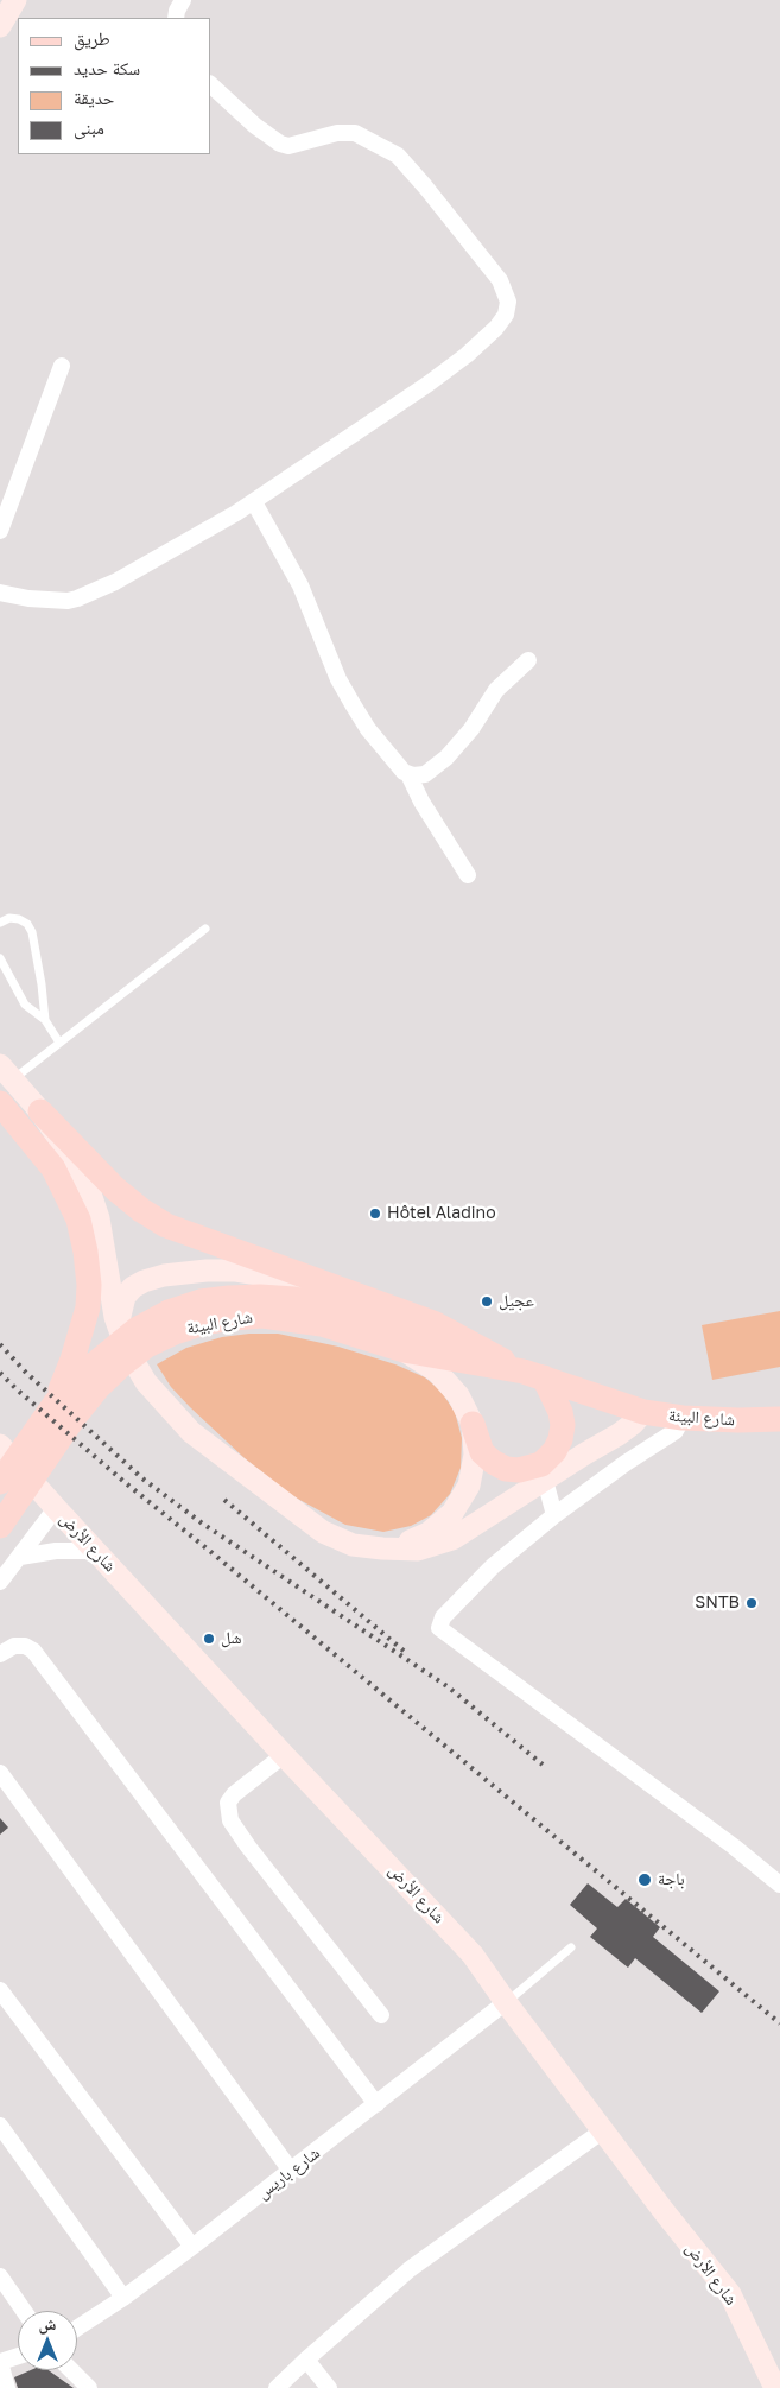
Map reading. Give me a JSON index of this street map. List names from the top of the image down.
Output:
{
  "streets": {
    "main road": ["شارع البيئة", "شارع الأرض"],
    "street": ["شارع باريس"]
  },
  "crossings": [
    ["شارع الأرض", "شارع باريس"]
  ],
  "places": [
    "Hôtel Aladino",
    "عجيل",
    "SNTB",
    "شل",
    "باجة"
  ],
  "legend": [
    "طريق",
    "سكة حديد",
    "حديقة",
    "مبنى"
  ],
  "north": "top"
}
